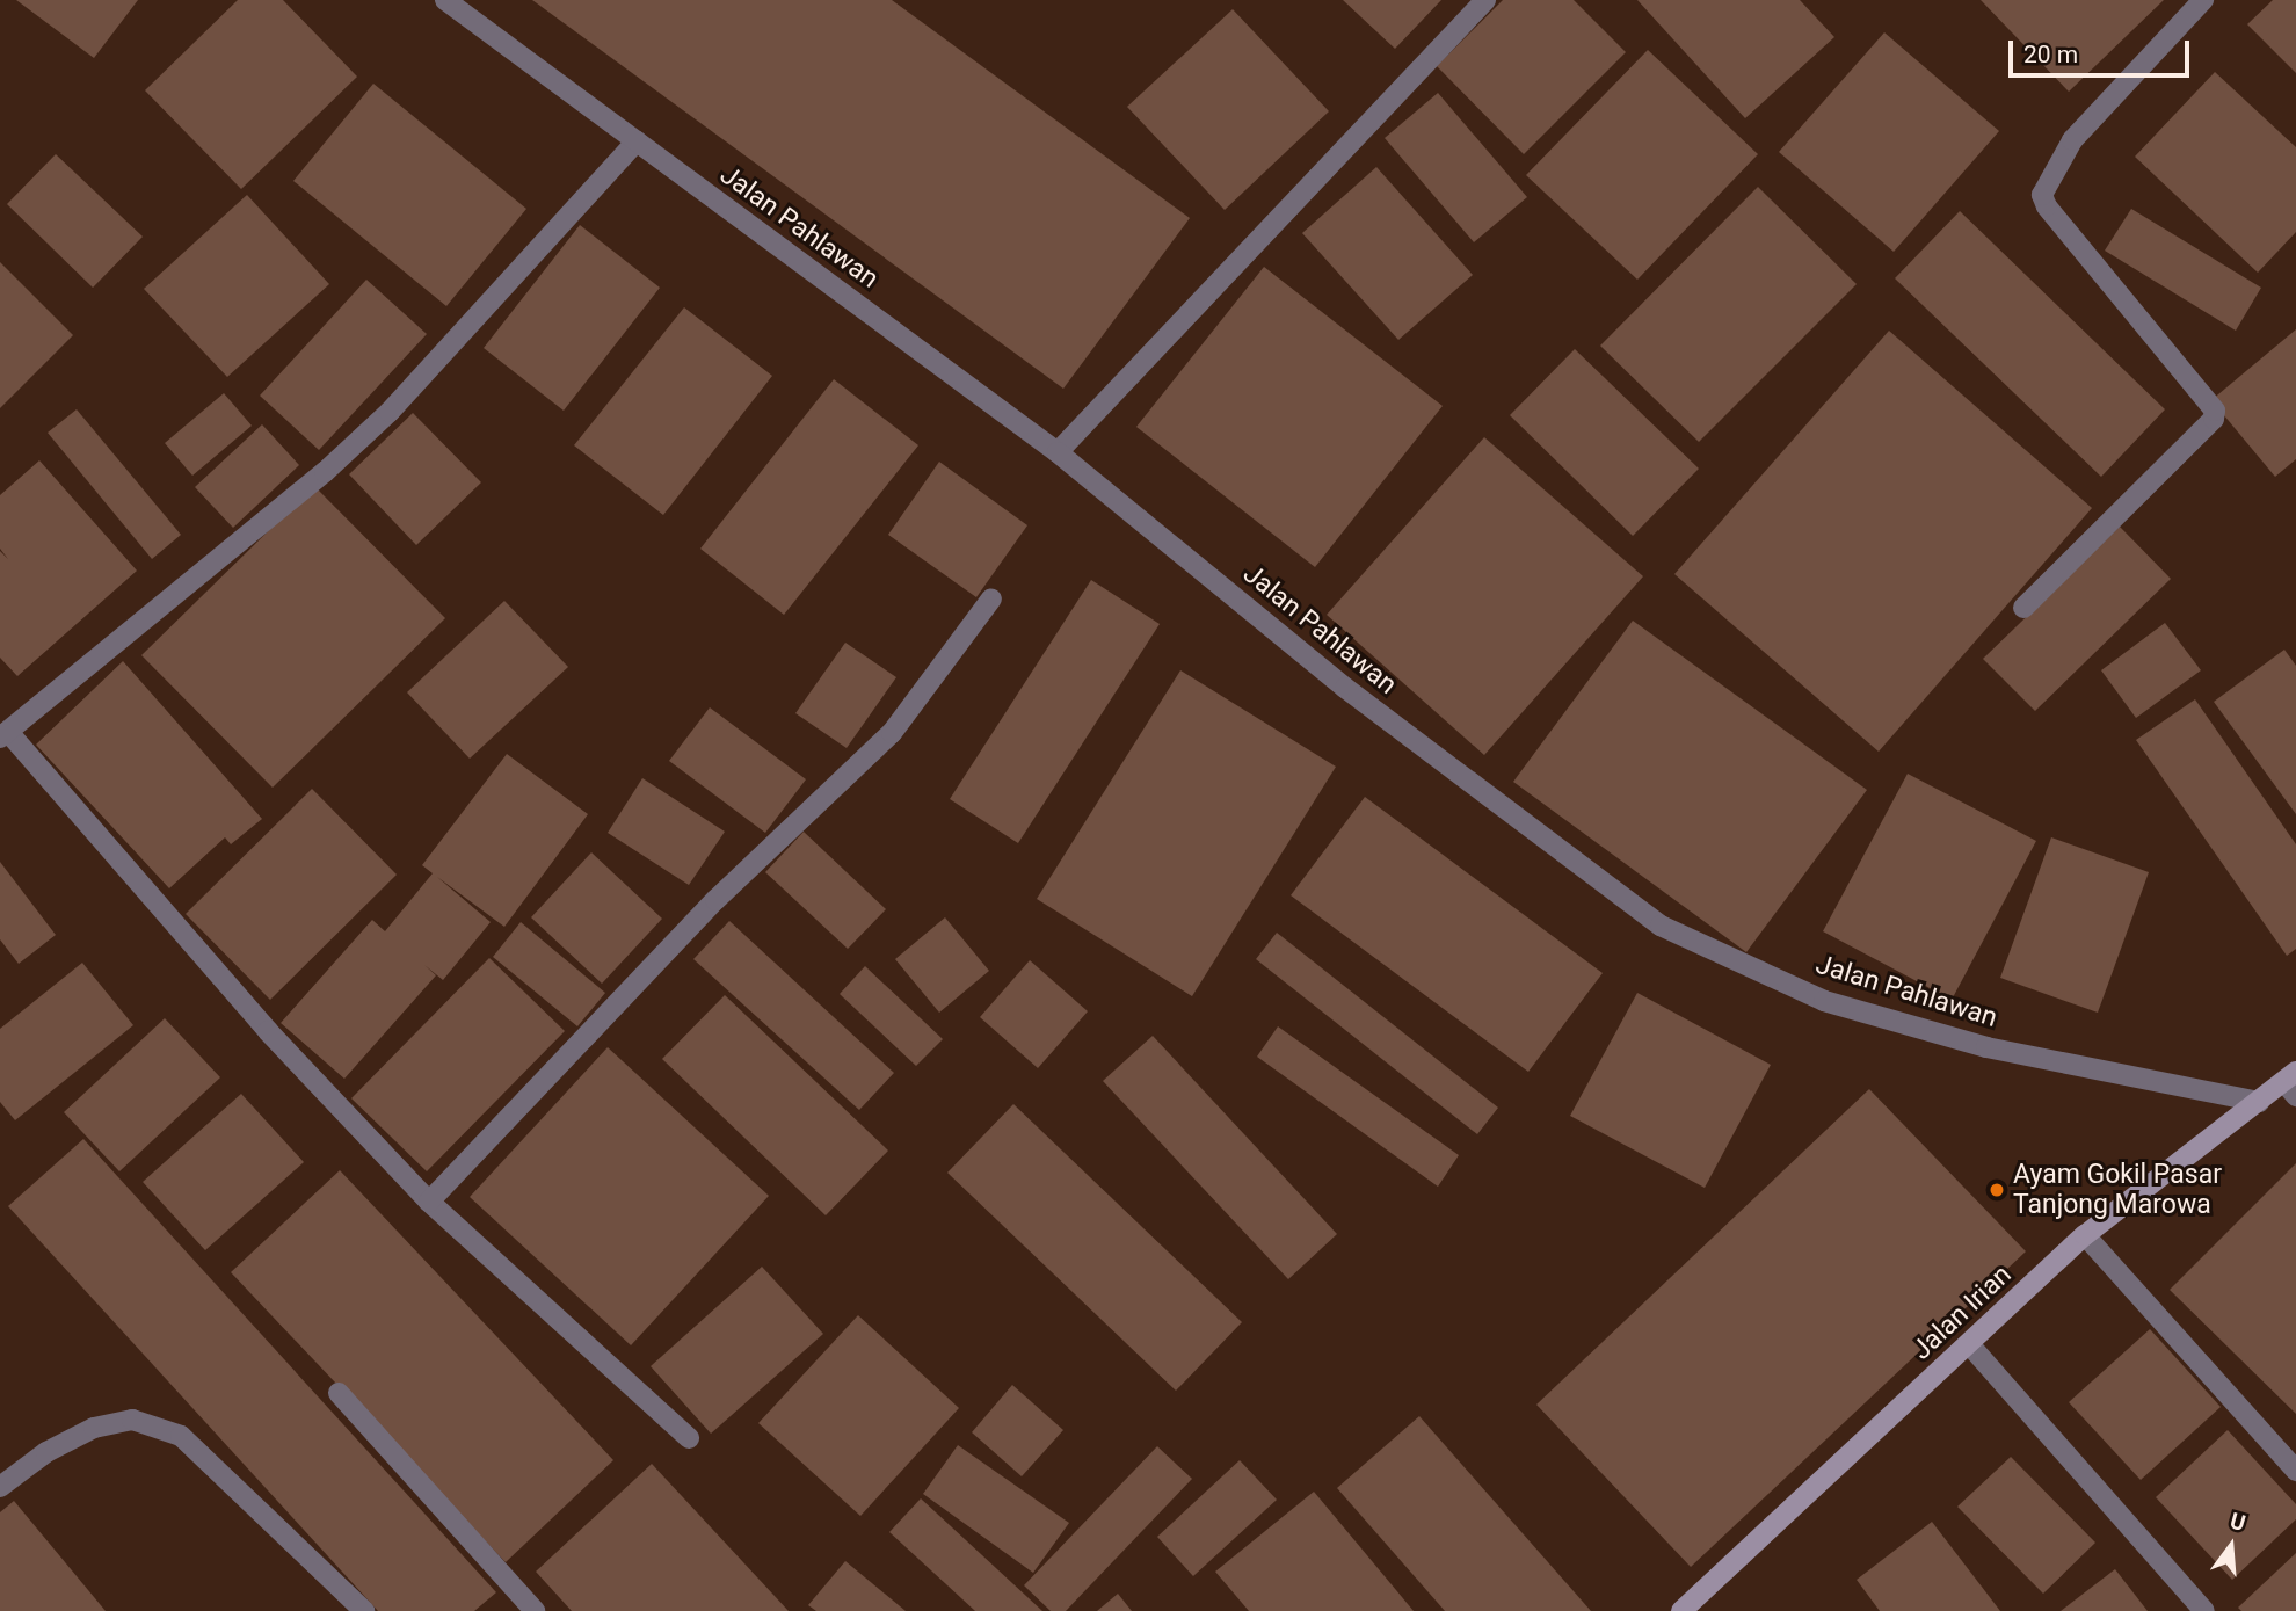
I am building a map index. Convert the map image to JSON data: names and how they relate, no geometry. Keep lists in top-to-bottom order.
{
  "streets": {
    "main road": ["Jalan Irian"],
    "street": ["Jalan Pahlawan"]
  },
  "crossings": [
    ["Jalan Pahlawan", "Jalan Irian"]
  ],
  "places": ["Ayam Gokil Pasar Tanjong Marowa"],
  "scale_bar": "20 m",
  "north": "top"
}
